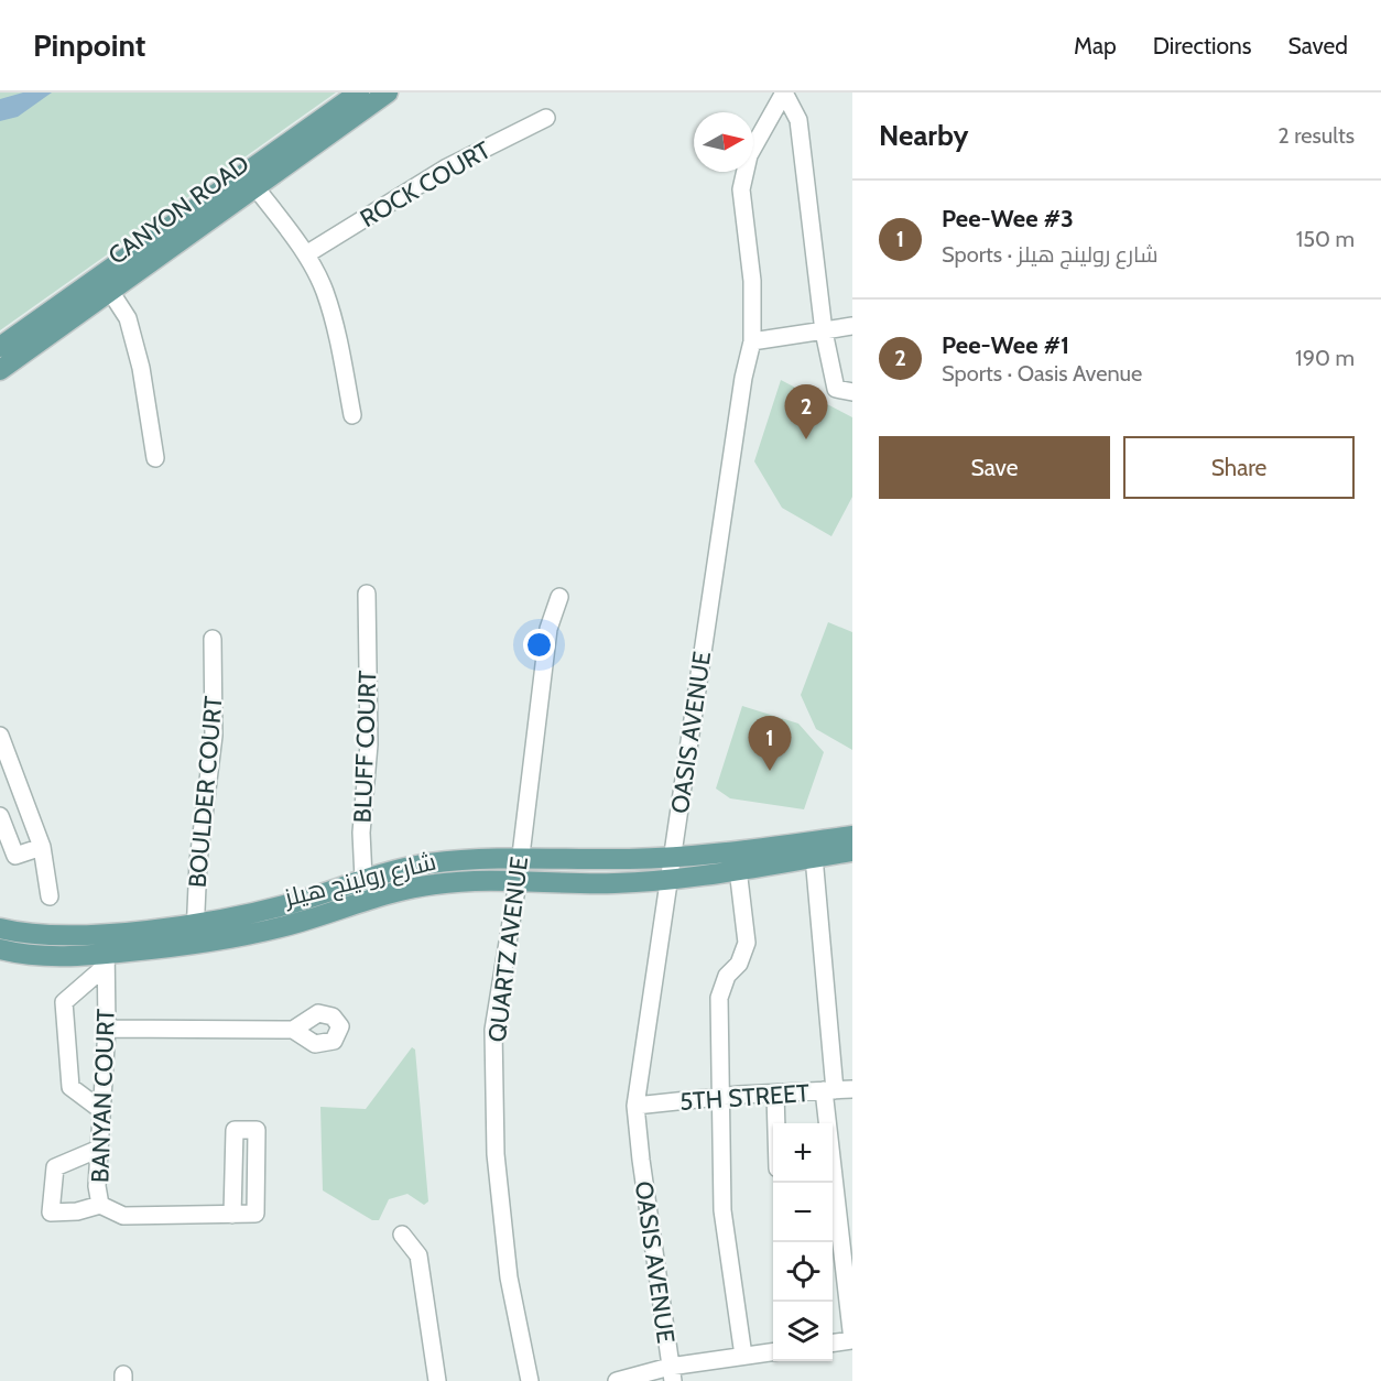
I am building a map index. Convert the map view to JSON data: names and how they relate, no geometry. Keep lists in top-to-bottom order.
{
  "streets": {
    "main road": ["CANYON ROAD", "شارع رولينج هيلز"],
    "street": [
      "ROCK COURT",
      "OASIS AVENUE",
      "BLUFF COURT",
      "BOULDER COURT",
      "QUARTZ AVENUE",
      "BANYAN COURT",
      "5TH STREET"
    ]
  },
  "crossings": [
    ["OASIS AVENUE", "شارع رولينج هيلز"],
    ["OASIS AVENUE", "5TH STREET"],
    ["BLUFF COURT", "شارع رولينج هيلز"],
    ["BOULDER COURT", "شارع رولينج هيلز"],
    ["شارع رولينج هيلز", "QUARTZ AVENUE"],
    ["شارع رولينج هيلز", "BANYAN COURT"]
  ],
  "north": "right",
  "page": {
    "header": "Pinpoint",
    "nav": ["Map", "Directions", "Saved"],
    "heading": ["Nearby", "2 results"],
    "list": [
      {
        "mark": "1",
        "name": "Pee-Wee #3",
        "note": "Sports · شارع رولينج هيلز",
        "value": "150 m"
      },
      {
        "mark": "2",
        "name": "Pee-Wee #1",
        "note": "Sports · Oasis Avenue",
        "value": "190 m"
      }
    ],
    "pins": ["2", "1"],
    "buttons": ["Save", "Share"],
    "map_buttons": ["+", "−"]
  }
}
